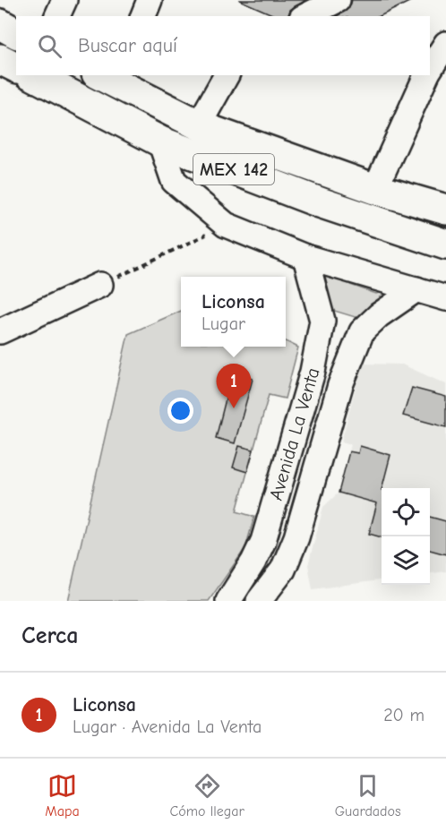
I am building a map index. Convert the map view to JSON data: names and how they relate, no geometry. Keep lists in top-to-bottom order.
{
  "streets": {
    "highway": ["MEX 142"],
    "street": ["Avenida La Venta"]
  },
  "page": {
    "search": "Buscar aquí",
    "popup": ["Liconsa", "Lugar"],
    "pins": "1",
    "heading": "Cerca",
    "list": [
      {
        "mark": "1",
        "name": "Liconsa",
        "note": "Lugar · Avenida La Venta",
        "value": "20 m"
      }
    ],
    "nav": ["Mapa", "Cómo llegar", "Guardados"]
  }
}
